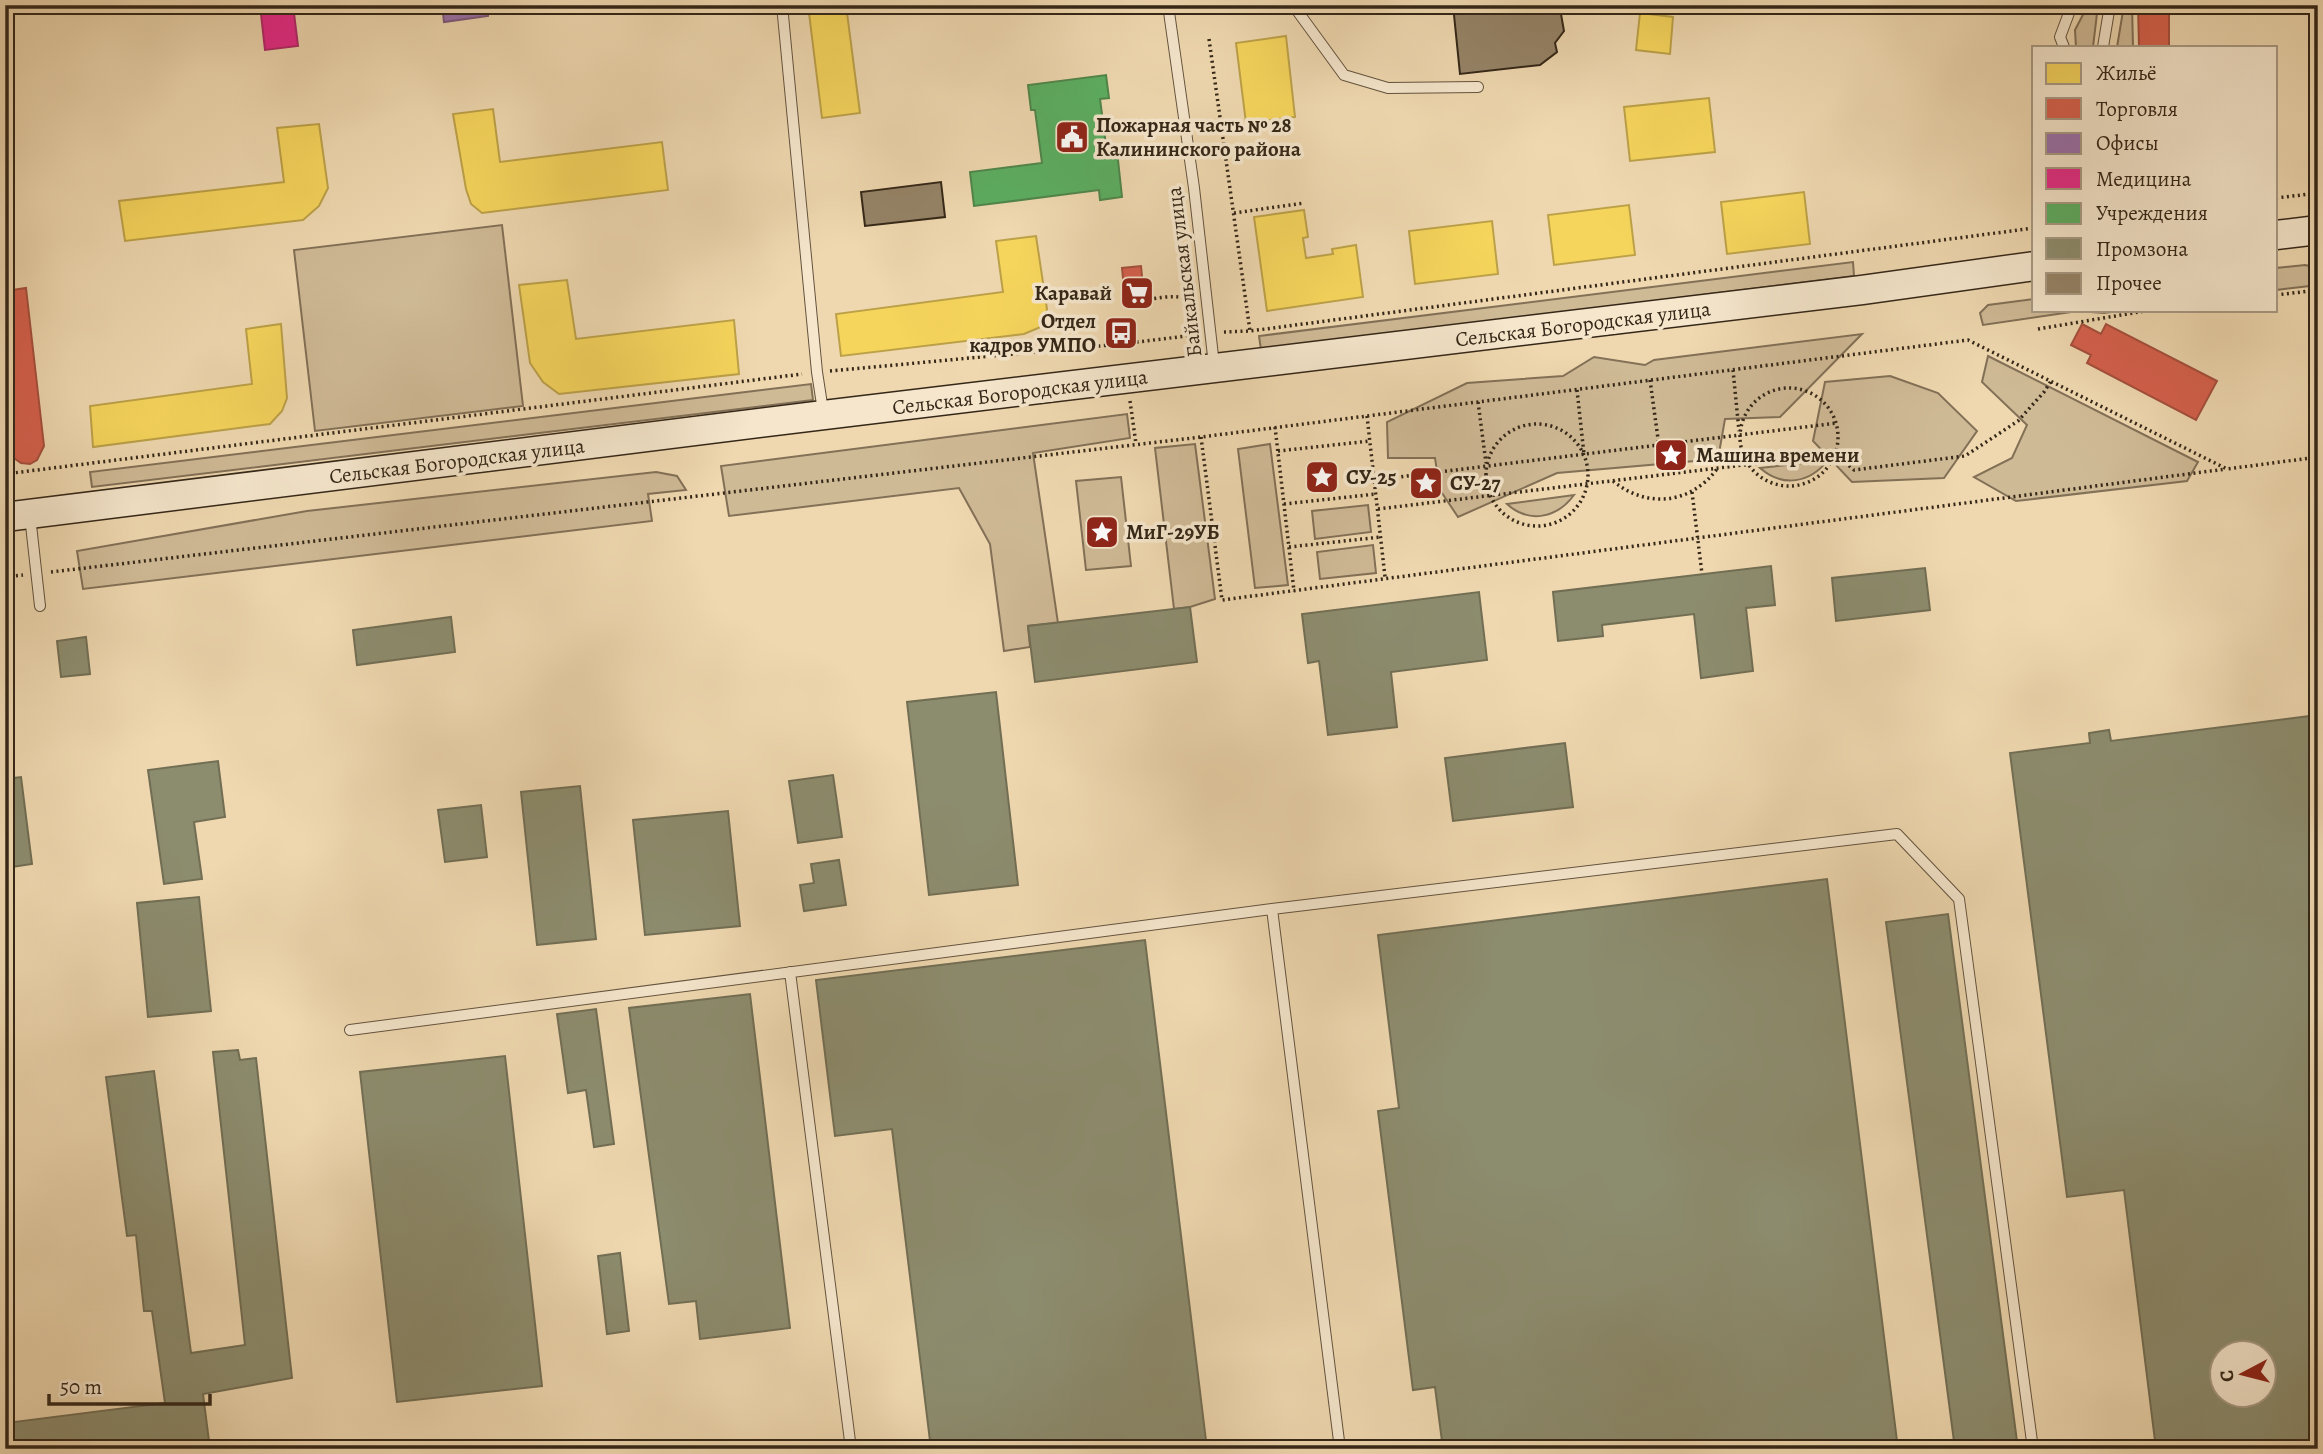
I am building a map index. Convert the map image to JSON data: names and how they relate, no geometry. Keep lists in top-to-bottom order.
{
  "streets": {
    "main road": ["Сельская Богородская улица"],
    "lane": ["Байкальская улица"]
  },
  "crossings": [
    ["Байкальская улица", "Сельская Богородская улица"]
  ],
  "places": {
    "public building": ["Пожарная часть № 28 Калининского района"],
    "supermarket": ["Каравай"],
    "bus stop": ["Отдел кадров УМПО"],
    "place": [
      "Машина времени",
      "СУ-25",
      "СУ-27",
      "МиГ-29УБ"
    ]
  },
  "legend": [
    "Жильё",
    "Торговля",
    "Офисы",
    "Медицина",
    "Учреждения",
    "Промзона",
    "Прочее"
  ],
  "scale_bar": "50 m",
  "north": "left"
}
